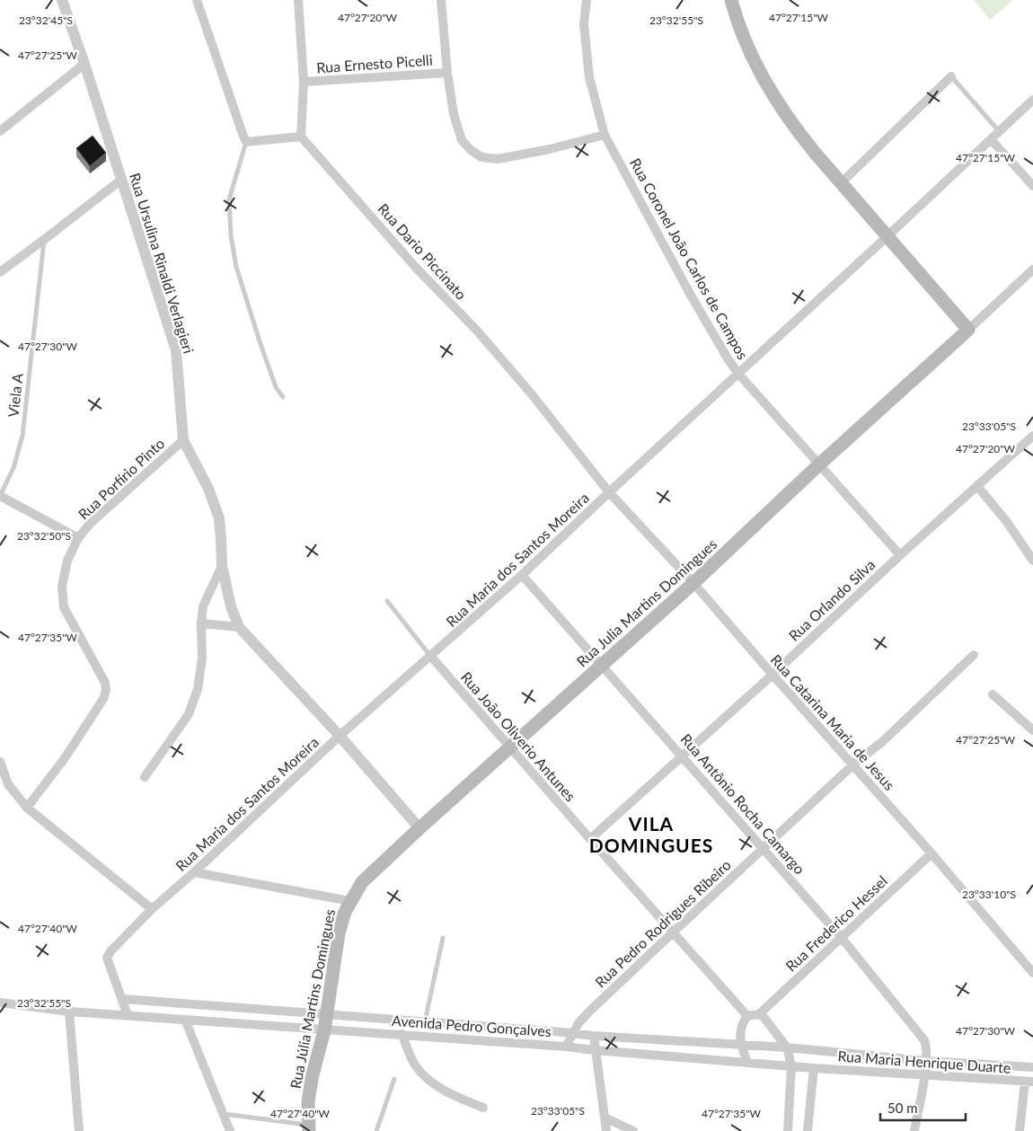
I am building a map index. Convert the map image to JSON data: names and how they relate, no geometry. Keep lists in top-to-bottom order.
{
  "streets": {
    "main road": ["Rua Julia Martins Domingues", "Rua Júlia Martins Domingues"],
    "street": [
      "Rua Ernesto Picelli",
      "Rua Dario Piccinato",
      "Rua Coronel João Carlos de Campos",
      "Rua Ursulina Rinaldi Verlagieri",
      "Rua Porfírio Pinto",
      "Rua Maria dos Santos Moreira",
      "Rua Orlando Silva",
      "Rua Catarina Maria de Jesus",
      "Rua João Oliverio Antunes",
      "Rua Antônio Rocha Camargo",
      "Rua Pedro Rodrigues Ribeiro",
      "Rua Frederico Hessel",
      "Avenida Pedro Gonçalves",
      "Rua Maria Henrique Duarte"
    ],
    "lane": ["Viela A"]
  },
  "crossings": [
    ["Rua Dario Piccinato", "Rua Maria dos Santos Moreira"],
    ["Rua Dario Piccinato", "Rua Catarina Maria de Jesus"],
    ["Rua Coronel João Carlos de Campos", "Rua Maria dos Santos Moreira"],
    ["Rua Coronel João Carlos de Campos", "Rua Orlando Silva"],
    ["Rua Coronel João Carlos de Campos", "Rua Julia Martins Domingues"],
    ["Rua Ursulina Rinaldi Verlagieri", "Rua Porfírio Pinto"],
    ["Rua Ursulina Rinaldi Verlagieri", "Rua Maria dos Santos Moreira"],
    ["Rua Ursulina Rinaldi Verlagieri", "Rua Julia Martins Domingues"],
    ["Rua Maria dos Santos Moreira", "Rua Catarina Maria de Jesus"],
    ["Rua Maria dos Santos Moreira", "Rua João Oliverio Antunes"],
    ["Rua Maria dos Santos Moreira", "Rua Antônio Rocha Camargo"],
    ["Rua Maria dos Santos Moreira", "Avenida Pedro Gonçalves"],
    ["Rua Orlando Silva", "Rua Catarina Maria de Jesus"],
    ["Rua Orlando Silva", "Rua João Oliverio Antunes"],
    ["Rua Orlando Silva", "Rua Antônio Rocha Camargo"],
    ["Rua Julia Martins Domingues", "Rua Catarina Maria de Jesus"],
    ["Rua Julia Martins Domingues", "Rua João Oliverio Antunes"],
    ["Rua Julia Martins Domingues", "Rua Antônio Rocha Camargo"],
    ["Rua Julia Martins Domingues", "Rua Júlia Martins Domingues"],
    ["Rua Catarina Maria de Jesus", "Rua Pedro Rodrigues Ribeiro"],
    ["Rua Catarina Maria de Jesus", "Rua Frederico Hessel"],
    ["Rua João Oliverio Antunes", "Rua Pedro Rodrigues Ribeiro"],
    ["Rua Antônio Rocha Camargo", "Rua Pedro Rodrigues Ribeiro"],
    ["Rua Antônio Rocha Camargo", "Rua Frederico Hessel"],
    ["Rua Antônio Rocha Camargo", "Rua Maria Henrique Duarte"],
    ["Rua Pedro Rodrigues Ribeiro", "Avenida Pedro Gonçalves"],
    ["Rua Júlia Martins Domingues", "Avenida Pedro Gonçalves"],
    ["Avenida Pedro Gonçalves", "Rua Maria Henrique Duarte"]
  ],
  "districts": ["VILA DOMINGUES"],
  "scale_bar": "50 m",
  "coordinates": [
    "47°27'20\"W",
    "47°27'15\"W",
    "23°32'55\"S",
    "23°32'45\"S",
    "47°27'25\"W",
    "47°27'30\"W",
    "23°33'05\"S",
    "23°32'50\"S",
    "47°27'35\"W",
    "23°33'10\"S",
    "47°27'40\"W"
  ]
}
